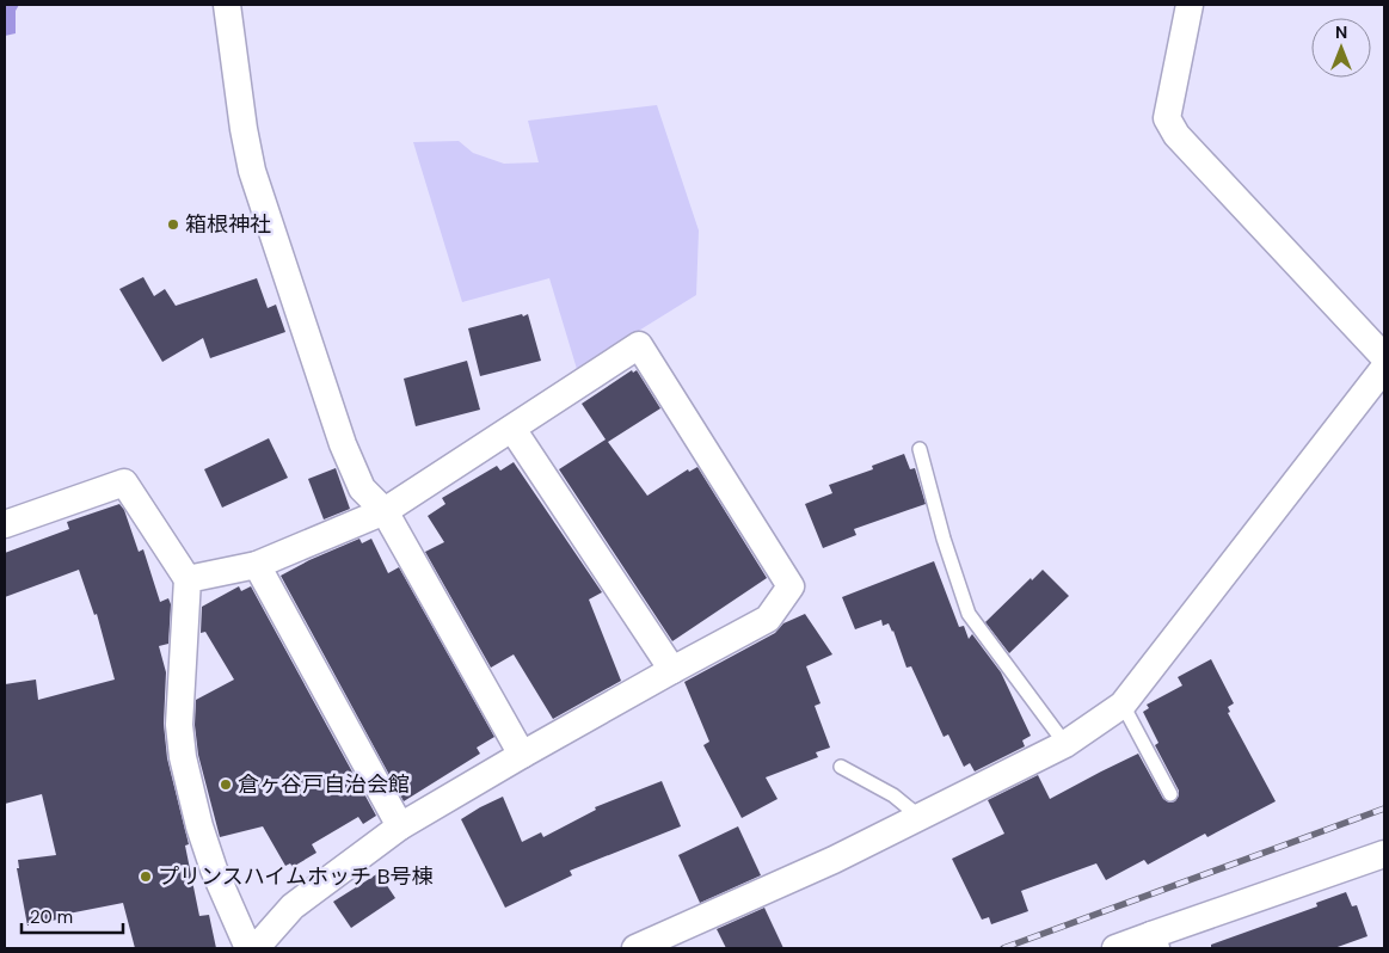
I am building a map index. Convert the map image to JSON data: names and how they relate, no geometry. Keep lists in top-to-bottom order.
{
  "places": ["箱根神社", "倉ヶ谷戸自治会館", "プリンスハイムホッチ B号棟"],
  "scale_bar": "20 m",
  "north": "top"
}
